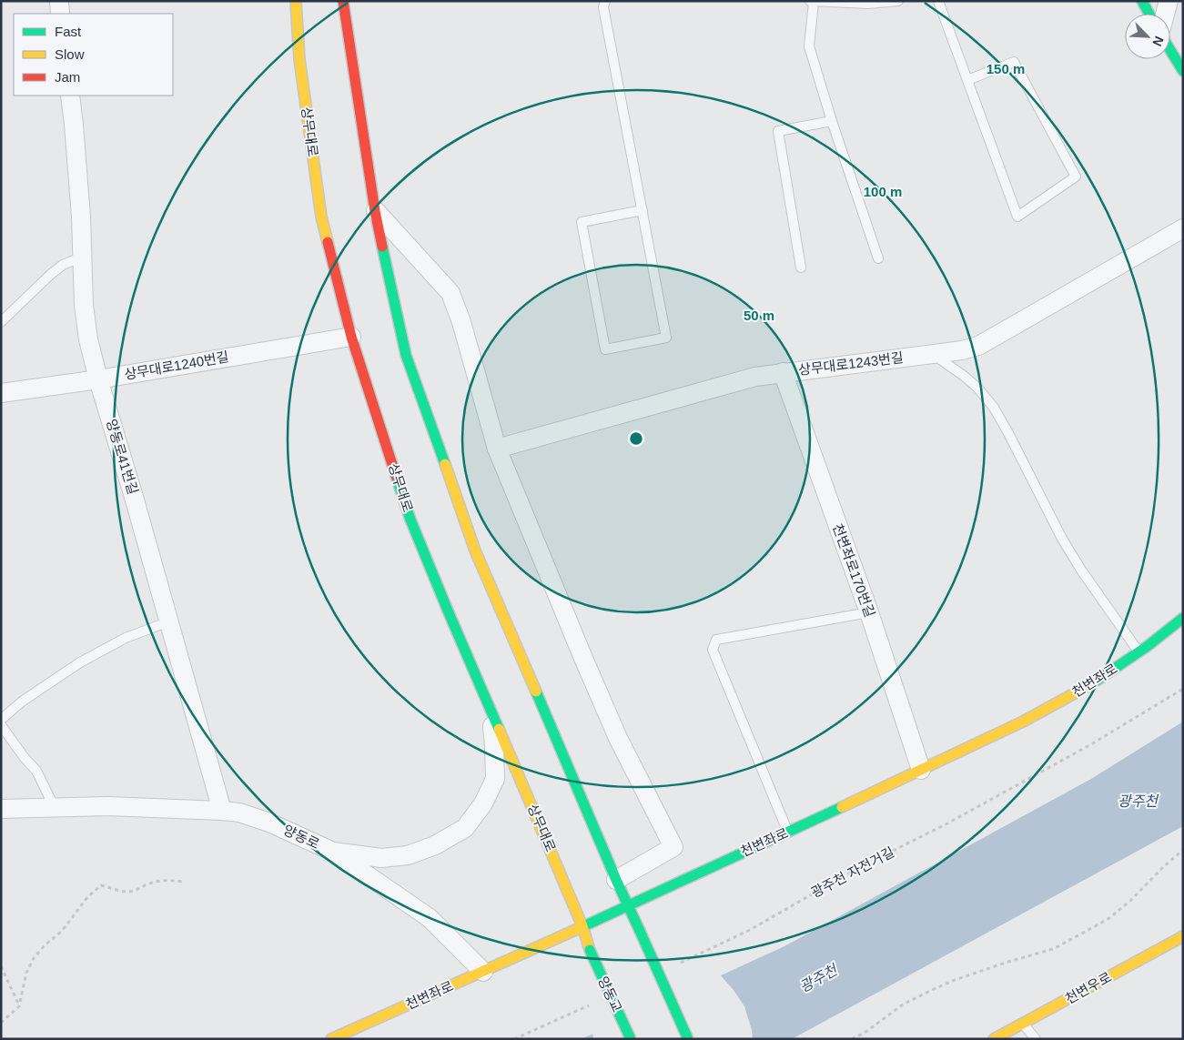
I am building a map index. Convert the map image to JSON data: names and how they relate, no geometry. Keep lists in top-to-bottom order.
{
  "streets": {
    "street": [
      "상무대로",
      "상무대로1243번길",
      "상무대로1240번길",
      "양동로41번길",
      "천변좌로170번길",
      "천변좌로",
      "양동로",
      "천변우로",
      "양동교"
    ],
    "path": ["광주천 자전거길"]
  },
  "crossings": [
    ["상무대로", "상무대로1240번길"],
    ["상무대로", "천변좌로"],
    ["상무대로", "양동로"],
    ["상무대로", "양동교"],
    ["상무대로1243번길", "천변좌로170번길"],
    ["상무대로1240번길", "양동로41번길"],
    ["양동로41번길", "양동로"],
    ["천변좌로170번길", "천변좌로"]
  ],
  "water": ["광주천"],
  "legend": ["Fast", "Slow", "Jam"],
  "north": "bottom right",
  "rings": ["150 m", "100 m", "50 m"]
}
